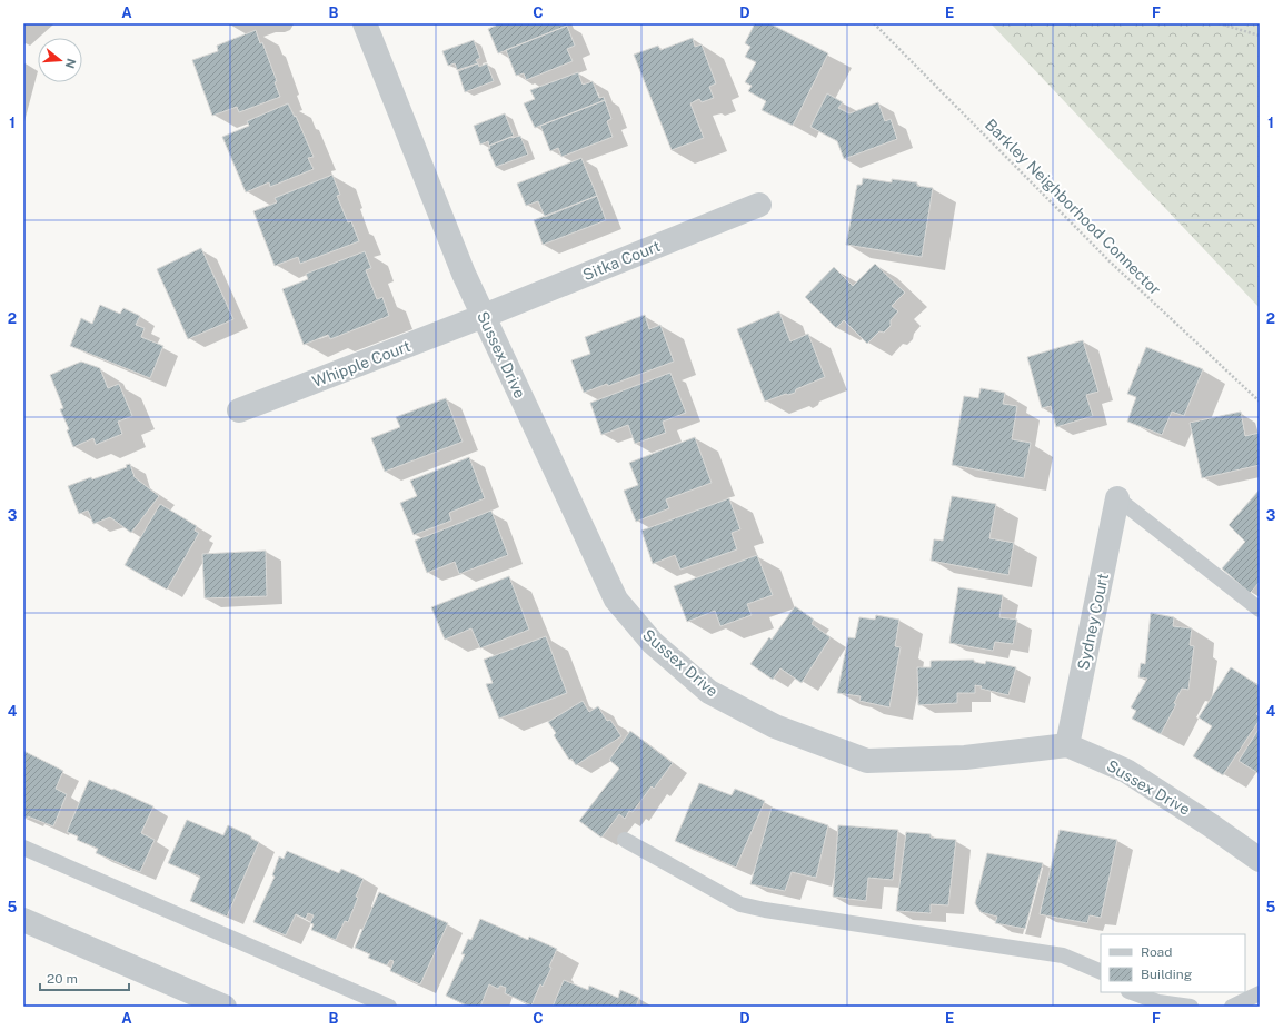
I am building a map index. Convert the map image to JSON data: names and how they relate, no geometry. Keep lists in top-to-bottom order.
{
  "streets": {
    "street": [
      "Sitka Court",
      "Sussex Drive",
      "Whipple Court",
      "Sydney Court"
    ],
    "path": ["Barkley Neighborhood Connector"]
  },
  "crossings": [
    ["Sitka Court", "Sussex Drive"],
    ["Sitka Court", "Whipple Court"],
    ["Sussex Drive", "Whipple Court"],
    ["Sussex Drive", "Sydney Court"]
  ],
  "legend": ["Road", "Building"],
  "scale_bar": "20 m",
  "north": "right",
  "grid": {
    "columns": [
      "A",
      "B",
      "C",
      "D",
      "E",
      "F"
    ],
    "rows": [
      "1",
      "2",
      "3",
      "4",
      "5"
    ]
  }
}
